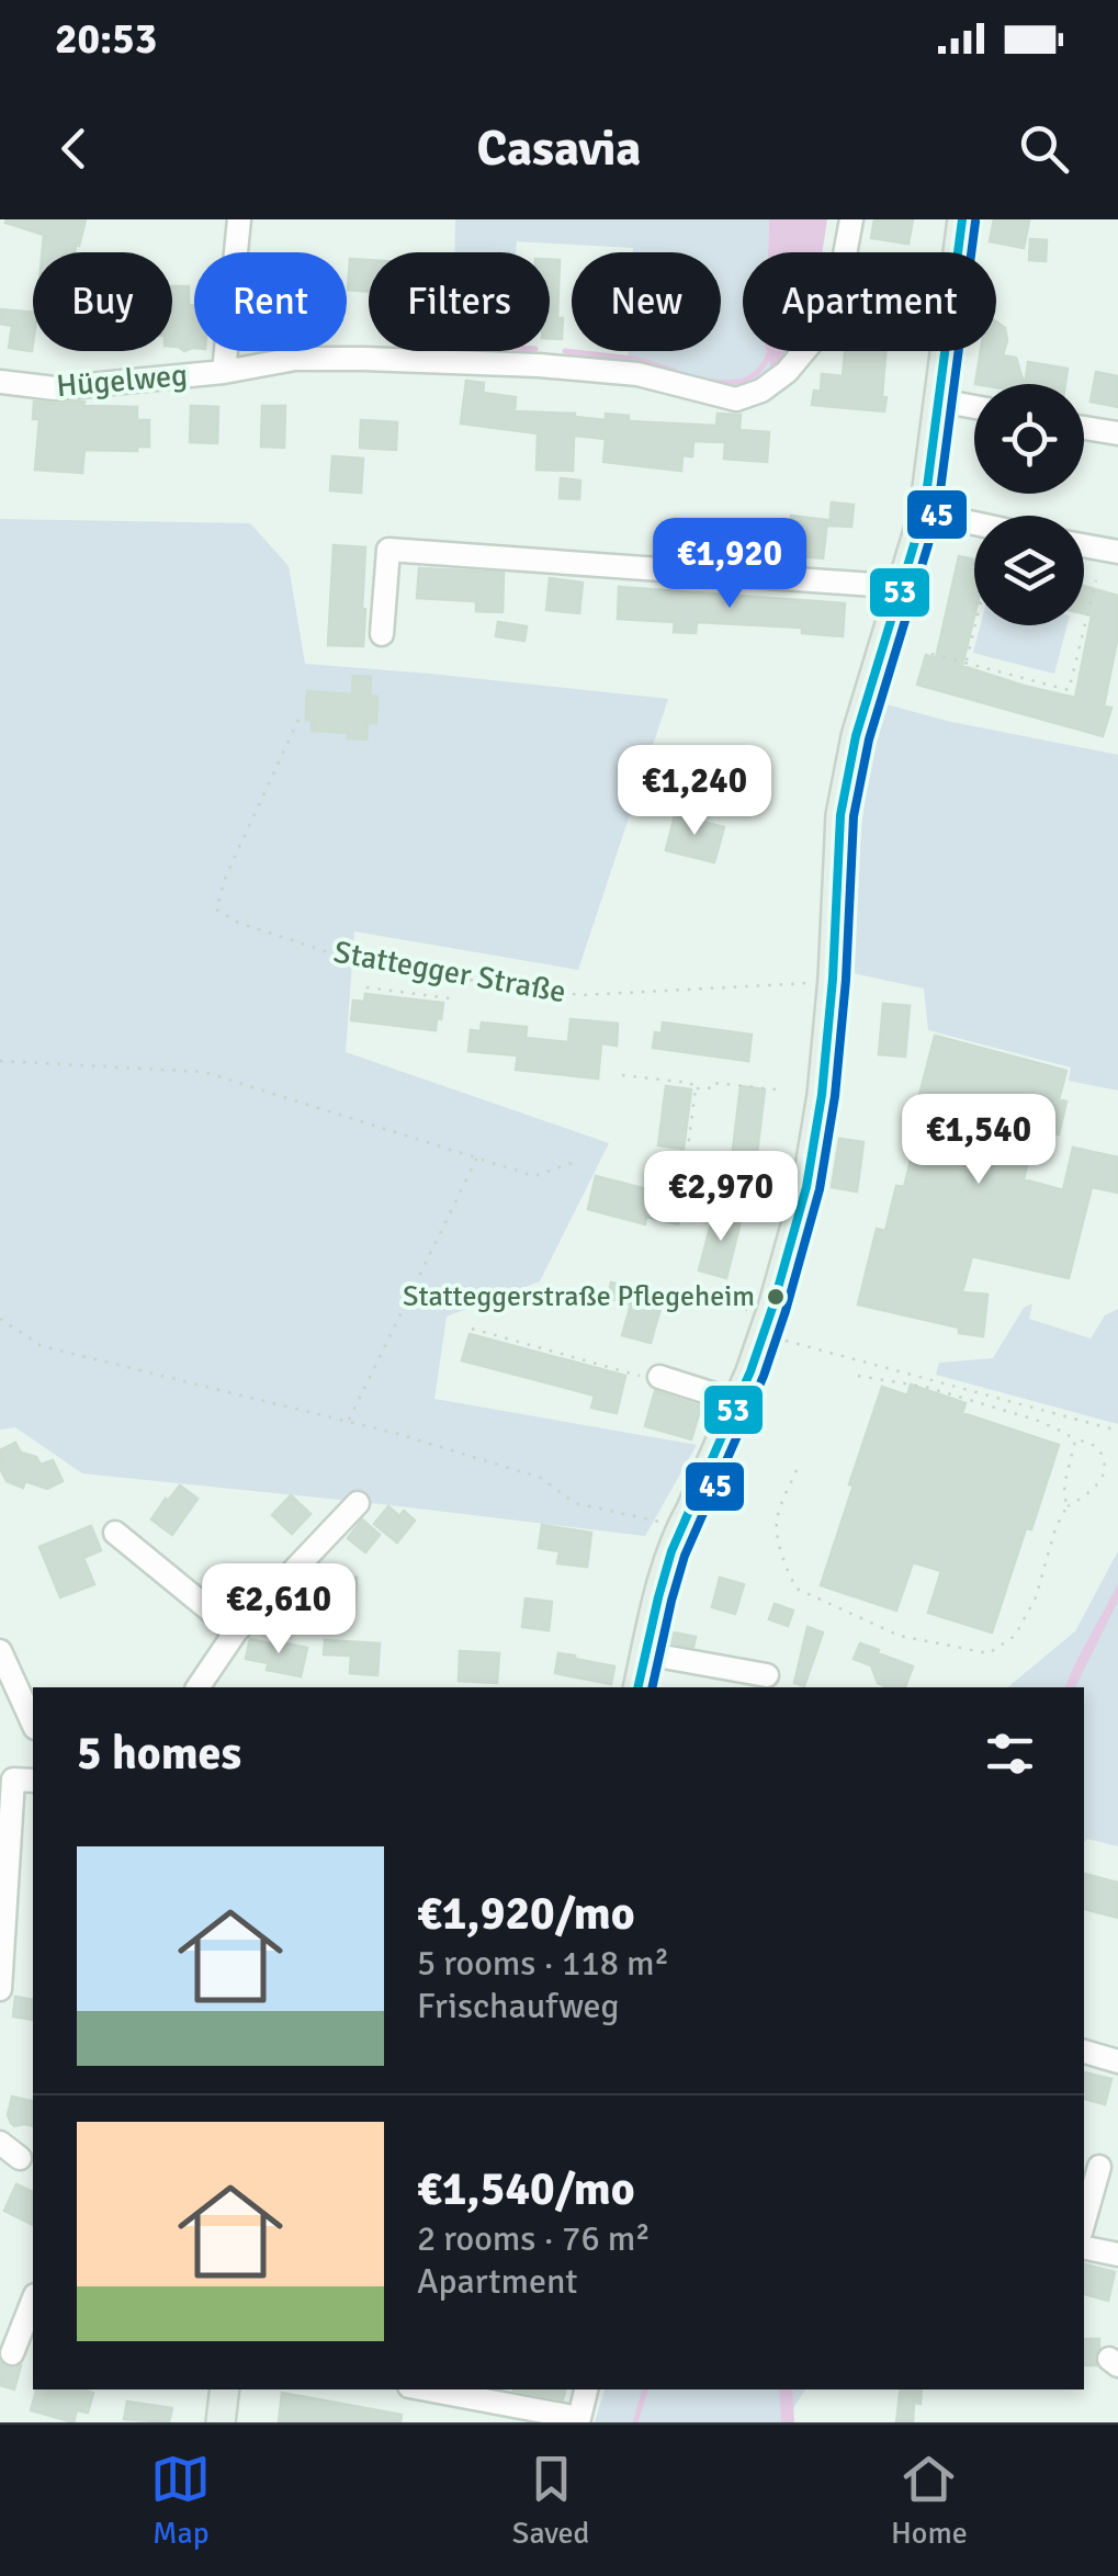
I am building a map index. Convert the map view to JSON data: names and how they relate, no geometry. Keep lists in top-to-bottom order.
{
  "streets": {
    "street": ["Hügelweg"],
    "path": ["Stattegger Straße"]
  },
  "places": ["Statteggerstraße Pflegeheim"],
  "lines": ["transit line 53", "transit line 45"],
  "page": {
    "status": "20:53",
    "header": "Casavia",
    "chip": [
      "Buy",
      "Rent",
      "Filters",
      "New",
      "Apartment"
    ],
    "price": [
      "€1,920",
      "€1,240",
      "€1,540",
      "€2,970",
      "€2,610"
    ],
    "heading": "5 homes",
    "list": [
      {
        "name": "€1,920/mo",
        "note": "5 rooms · 118 m² · Frischaufweg"
      },
      {
        "name": "€1,540/mo",
        "note": "2 rooms · 76 m² · Apartment"
      }
    ],
    "tabs": ["Map", "Saved", "Home"]
  }
}
